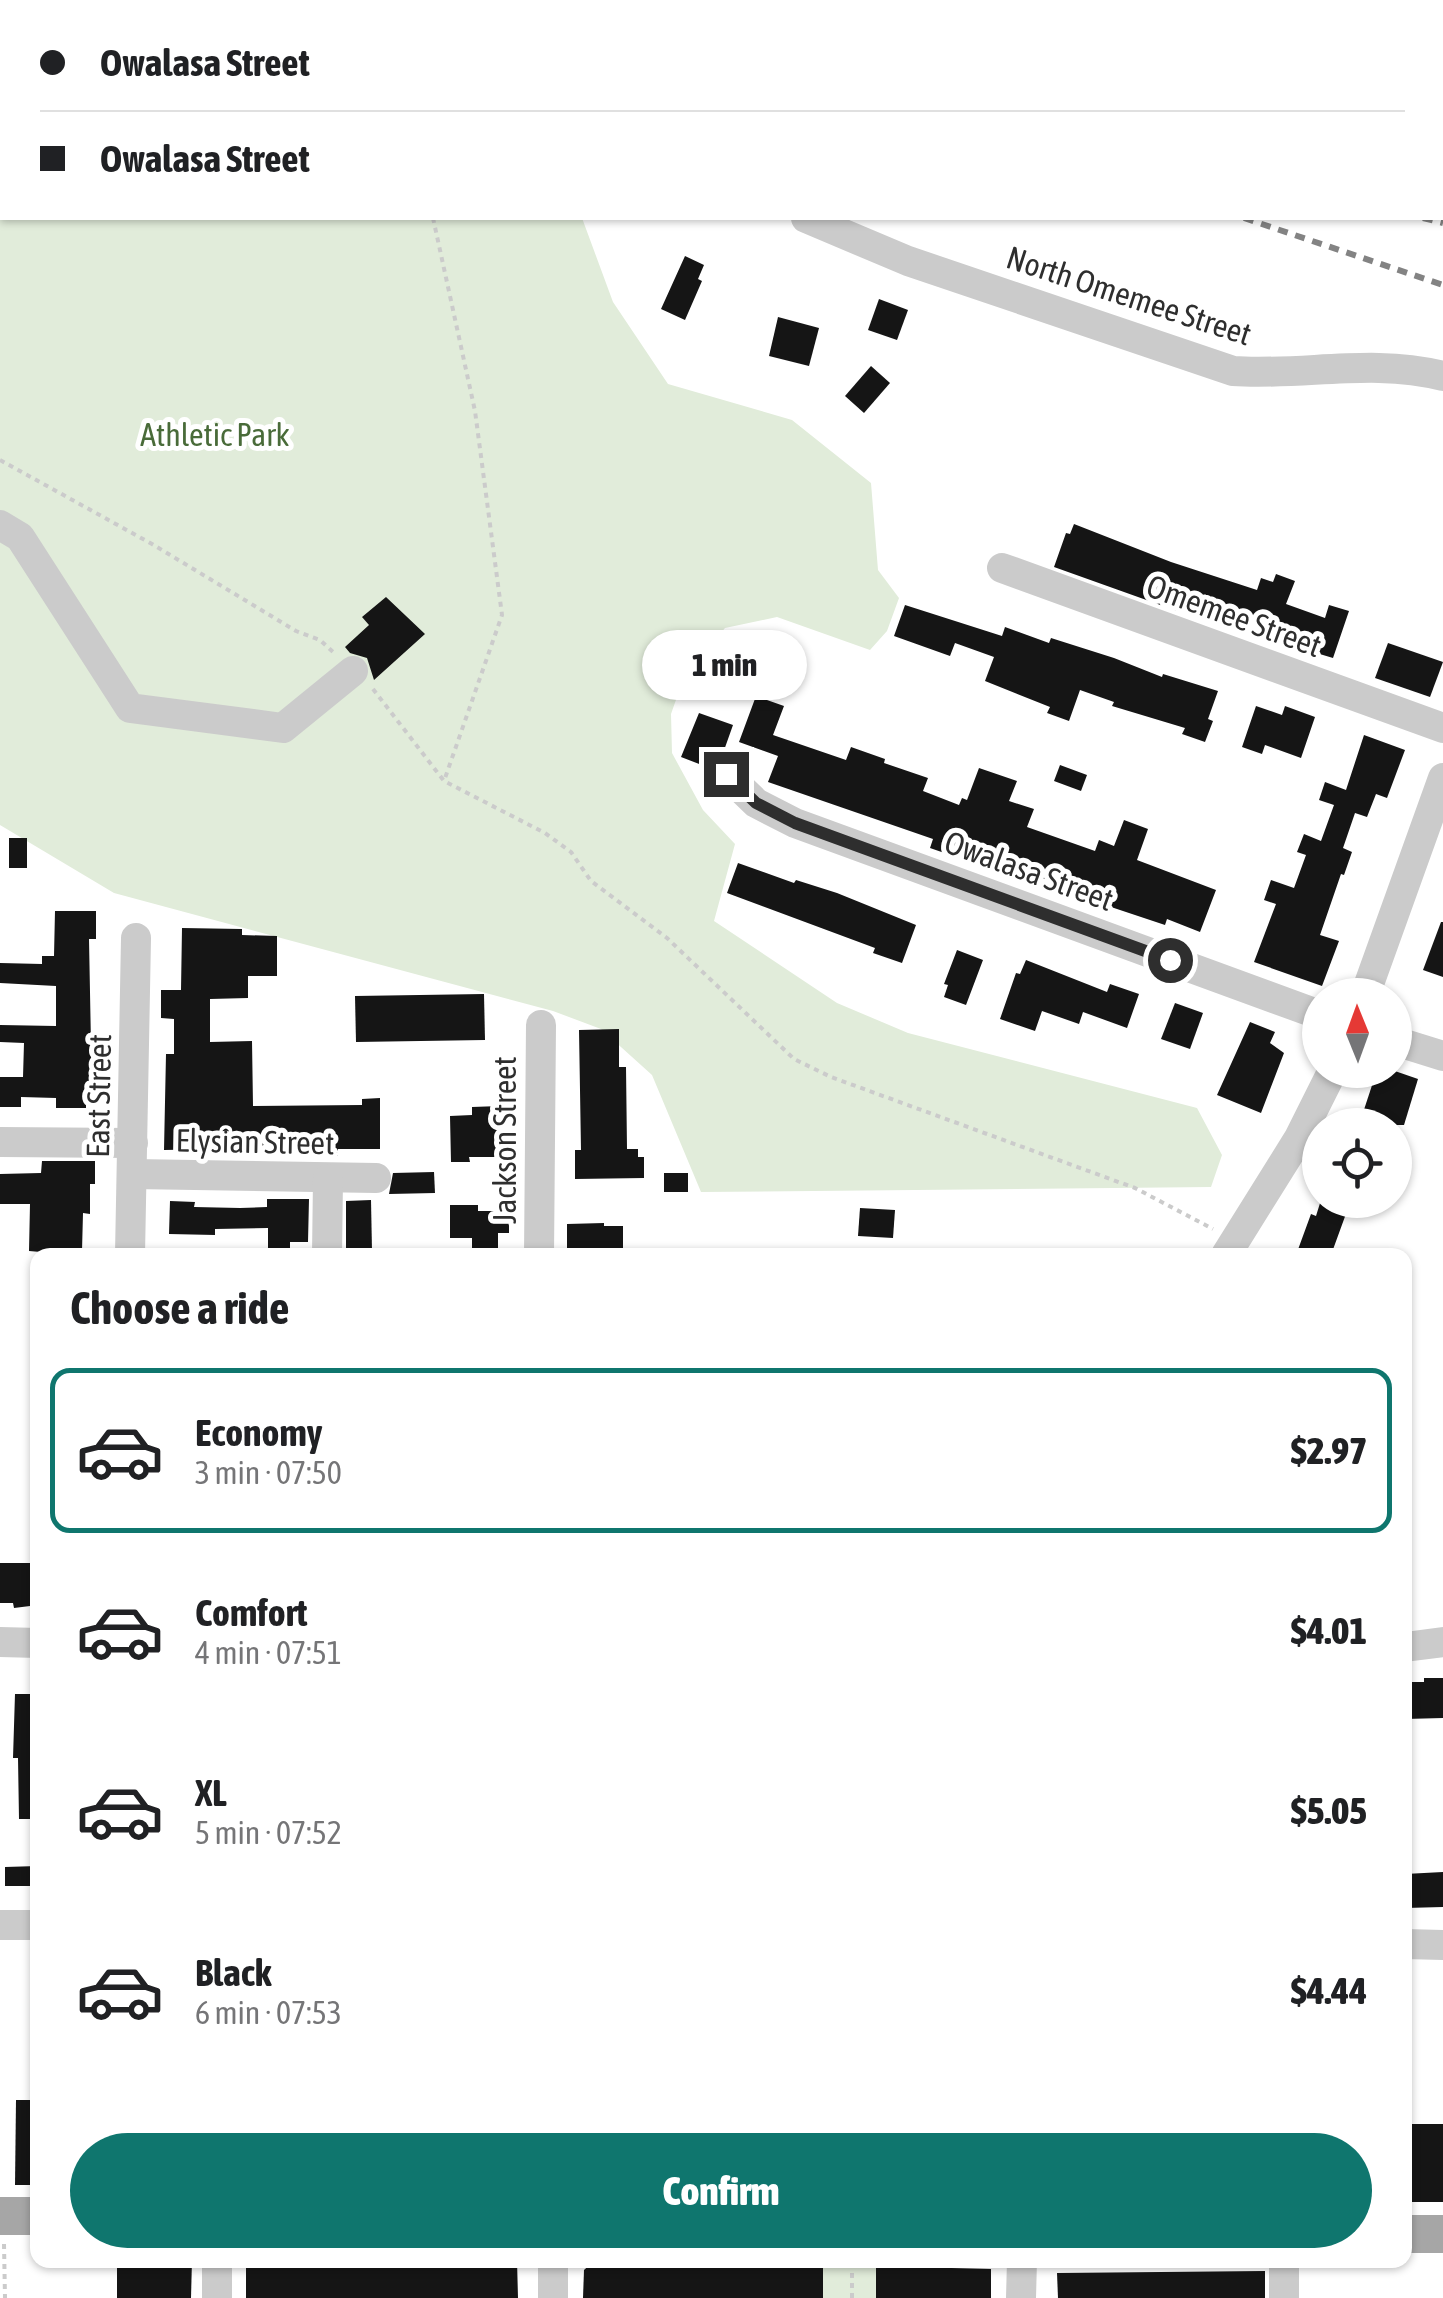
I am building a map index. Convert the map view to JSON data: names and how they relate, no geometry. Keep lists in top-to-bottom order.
{
  "streets": {
    "street": [
      "North Omemee Street",
      "Omemee Street",
      "Owalasa Street",
      "East Street",
      "Jackson Street",
      "Elysian Street"
    ]
  },
  "crossings": [
    ["East Street", "Elysian Street"]
  ],
  "parks": ["Athletic Park"],
  "north": "top",
  "page": {
    "banner": ["Owalasa Street", "Owalasa Street"],
    "bubble": "1 min",
    "heading": "Choose a ride",
    "list": [
      {
        "name": "Economy",
        "note": "3 min · 07:50",
        "value": "$2.97"
      },
      {
        "name": "Comfort",
        "note": "4 min · 07:51",
        "value": "$4.01"
      },
      {
        "name": "XL",
        "note": "5 min · 07:52",
        "value": "$5.05"
      },
      {
        "name": "Black",
        "note": "6 min · 07:53",
        "value": "$4.44"
      }
    ],
    "buttons": "Confirm"
  }
}
